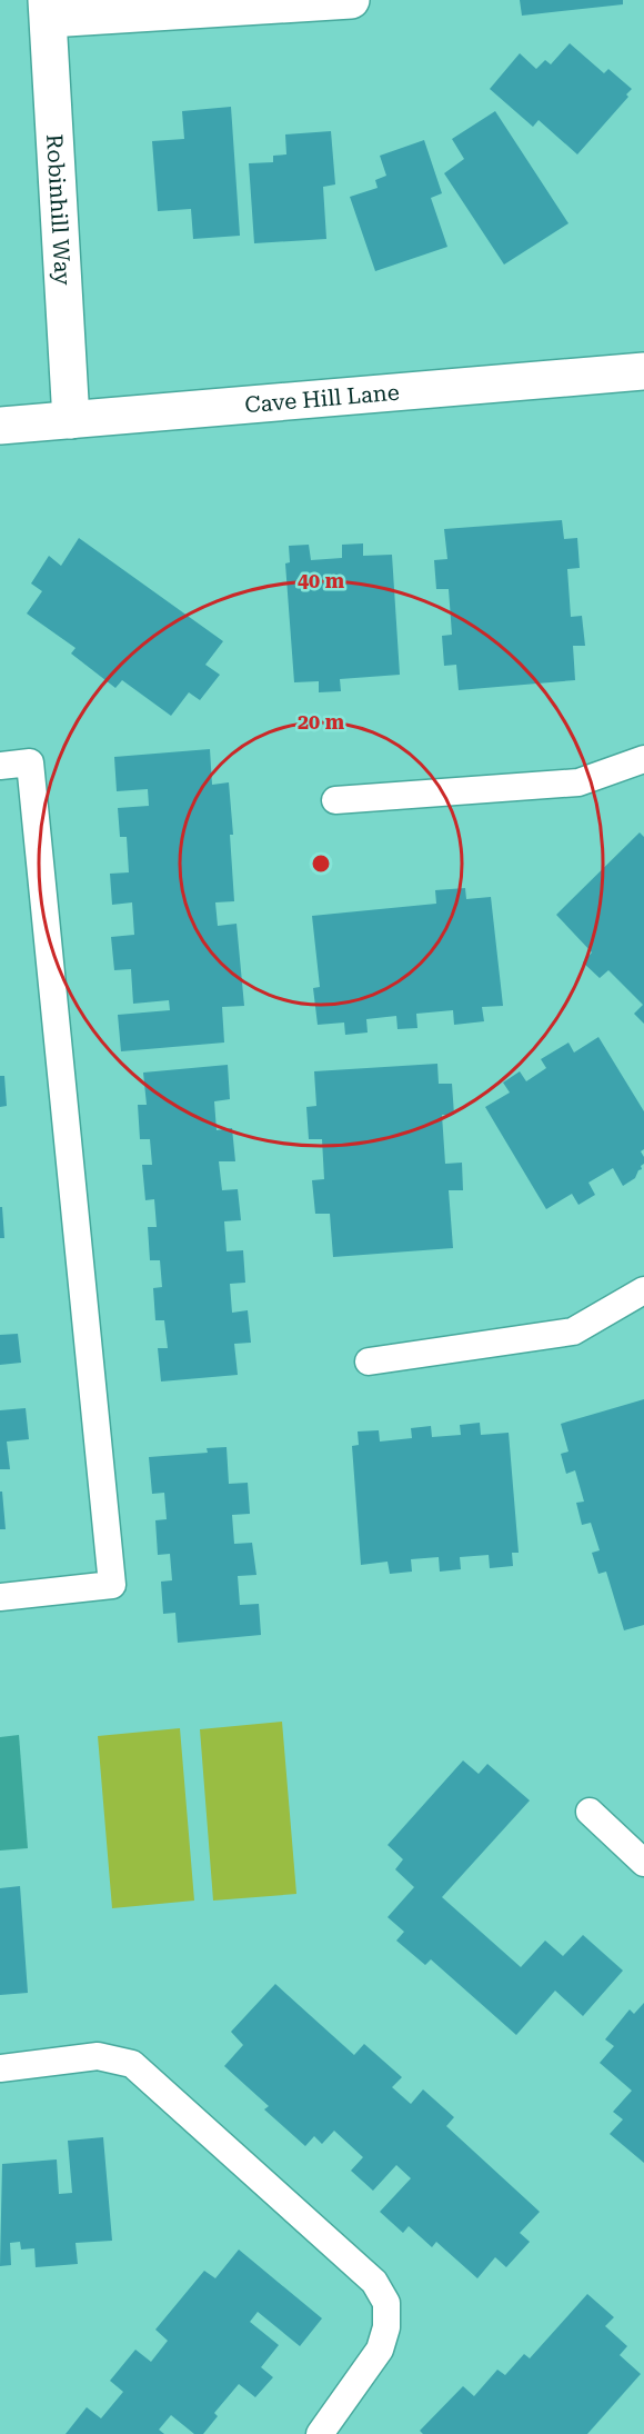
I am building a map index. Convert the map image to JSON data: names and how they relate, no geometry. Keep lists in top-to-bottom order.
{
  "streets": {
    "street": ["Robinhill Way", "Cave Hill Lane"]
  },
  "crossings": [
    ["Robinhill Way", "Cave Hill Lane"]
  ],
  "rings": ["40 m", "20 m"]
}
